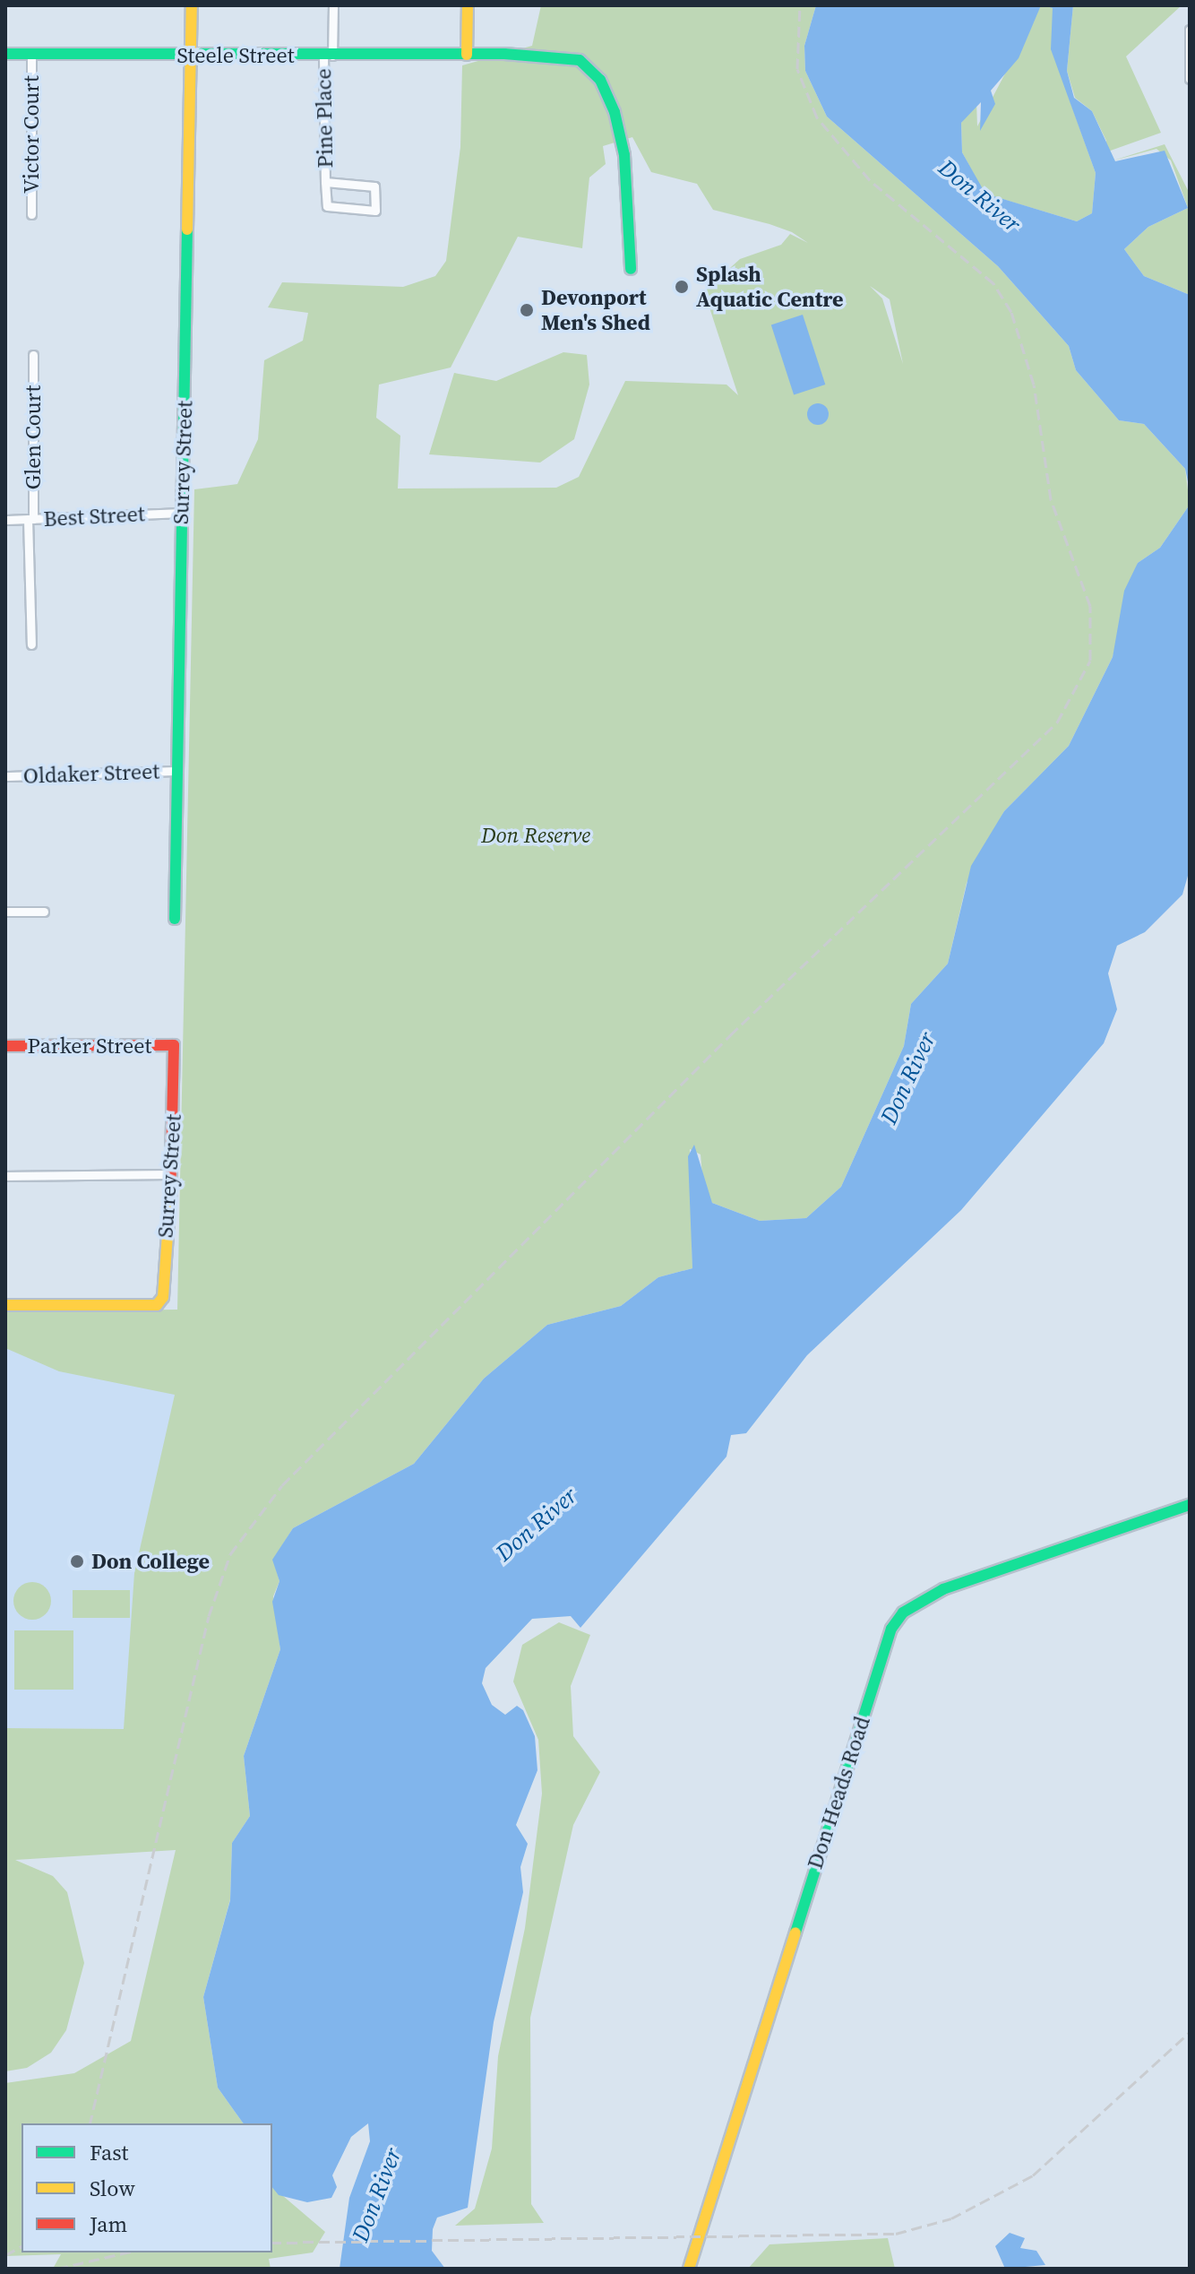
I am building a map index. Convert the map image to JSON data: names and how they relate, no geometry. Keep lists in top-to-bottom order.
{
  "streets": {
    "street": [
      "Steele Street",
      "Pine Place",
      "Victor Court",
      "Glen Court",
      "Surrey Street",
      "Best Street",
      "Oldaker Street",
      "Parker Street",
      "Don Heads Road"
    ]
  },
  "crossings": [
    ["Steele Street", "Pine Place"],
    ["Steele Street", "Victor Court"],
    ["Steele Street", "Surrey Street"],
    ["Glen Court", "Best Street"],
    ["Surrey Street", "Best Street"],
    ["Surrey Street", "Oldaker Street"],
    ["Surrey Street", "Parker Street"]
  ],
  "water": ["Don River"],
  "parks": ["Don Reserve"],
  "places": ["Splash Aquatic Centre", "Devonport Men's Shed", "Don College"],
  "legend": ["Fast", "Slow", "Jam"]
}
